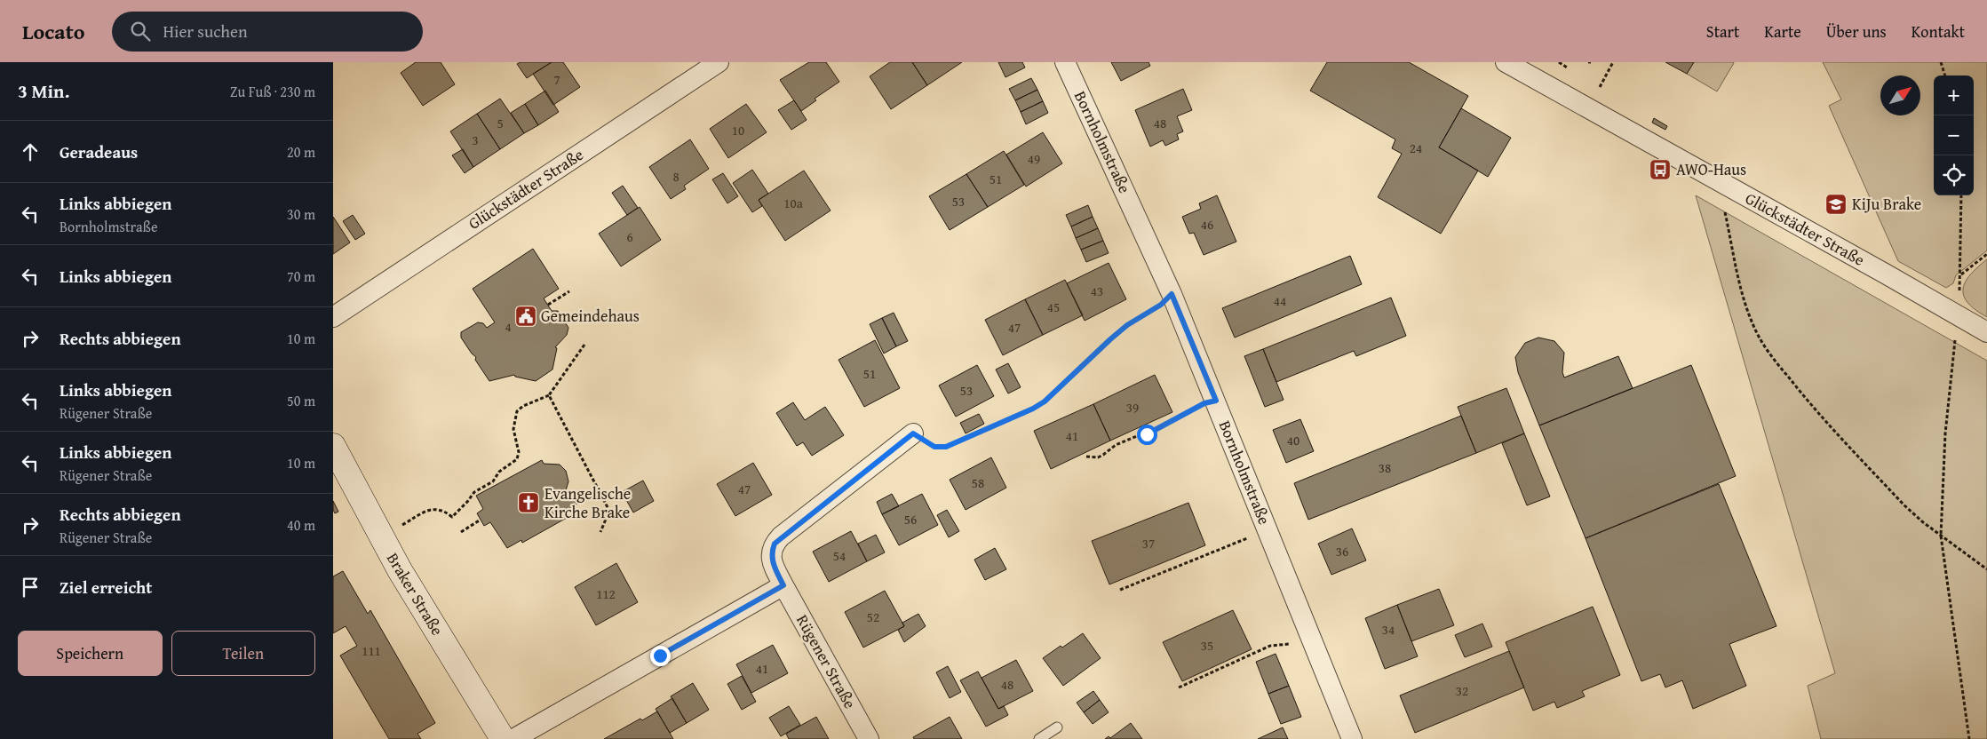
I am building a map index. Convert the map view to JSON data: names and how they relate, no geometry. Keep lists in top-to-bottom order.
{
  "streets": {
    "main road": ["Braker Straße"],
    "street": ["Bornholmstraße", "Glückstädter Straße", "Rügener Straße"]
  },
  "places": {
    "bus stop": ["AWO-Haus"],
    "school or university": ["KiJu Brake"],
    "public building": ["Gemeindehaus"],
    "church": ["Evangelische Kirche Brake"]
  },
  "house_numbers": [
    "7",
    "5",
    "48",
    "10",
    "3",
    "24",
    "49",
    "8",
    "51",
    "53",
    "10a",
    "46",
    "6",
    "43",
    "44",
    "45",
    "4",
    "47",
    "51",
    "53",
    "39",
    "41",
    "40",
    "38",
    "58",
    "47",
    "56",
    "37",
    "36",
    "54",
    "112",
    "52",
    "34",
    "35",
    "111",
    "41",
    "48",
    "32"
  ],
  "north": "top right",
  "page": {
    "header": "Locato",
    "search": "Hier suchen",
    "nav": [
      "Start",
      "Karte",
      "Über uns",
      "Kontakt"
    ],
    "heading": ["3 Min.", "Zu Fuß · 230 m"],
    "map_buttons": ["+", "−"],
    "list": [
      ["Geradeaus", "20 m"],
      ["Links abbiegen", "Bornholmstraße", "30 m"],
      ["Links abbiegen", "70 m"],
      ["Rechts abbiegen", "10 m"],
      ["Links abbiegen", "Rügener Straße", "50 m"],
      ["Links abbiegen", "Rügener Straße", "10 m"],
      ["Rechts abbiegen", "Rügener Straße", "40 m"],
      "Ziel erreicht"
    ],
    "buttons": ["Speichern", "Teilen"]
  }
}
